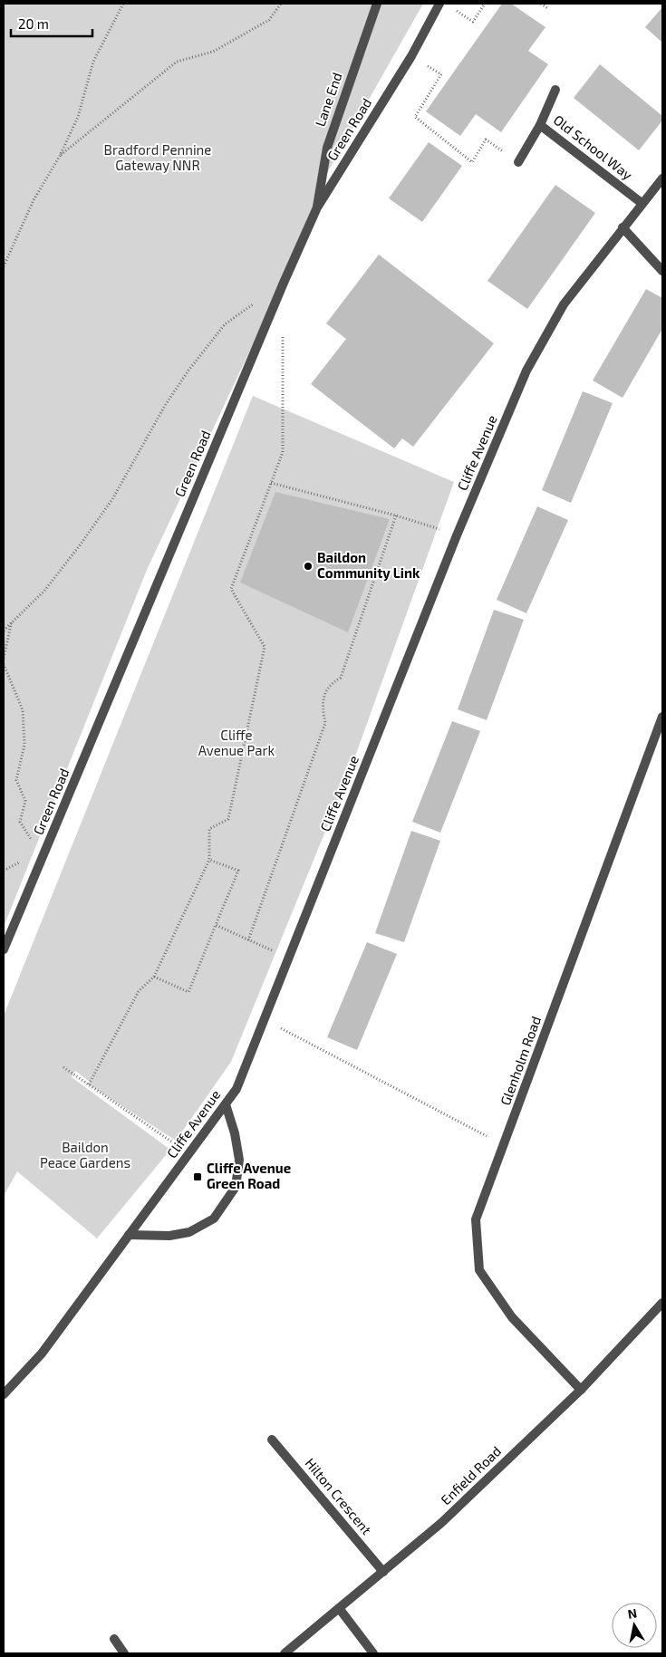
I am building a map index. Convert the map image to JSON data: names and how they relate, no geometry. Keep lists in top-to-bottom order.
{
  "streets": {
    "street": [
      "Lane End",
      "Green Road",
      "Old School Way",
      "Cliffe Avenue",
      "Glenholm Road",
      "Enfield Road",
      "Hilton Crescent"
    ]
  },
  "crossings": [
    ["Lane End", "Green Road"],
    ["Old School Way", "Cliffe Avenue"],
    ["Glenholm Road", "Enfield Road"],
    ["Enfield Road", "Hilton Crescent"]
  ],
  "parks": ["Bradford Pennine Gateway NNR", "Cliffe Avenue Park", "Baildon Peace Gardens"],
  "places": {
    "other": ["Baildon Community Link"],
    "transit": ["Cliffe Avenue Green Road"]
  },
  "scale_bar": "20 m",
  "north": "top"
}
